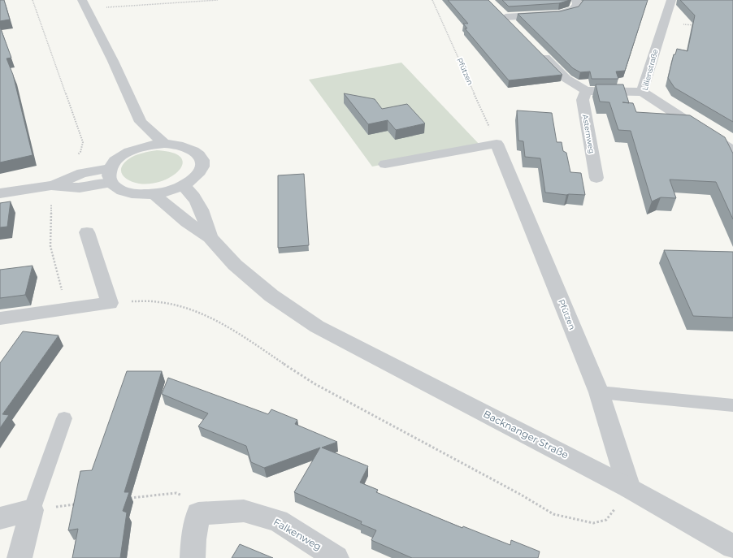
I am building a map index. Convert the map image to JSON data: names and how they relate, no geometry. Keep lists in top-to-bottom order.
{
  "streets": {
    "street": [
      "Lilienstraße",
      "Pfützen",
      "Asternweg",
      "Backnanger Straße",
      "Falkenweg"
    ]
  },
  "crossings": [
    ["Pfützen", "Backnanger Straße"]
  ]
}
